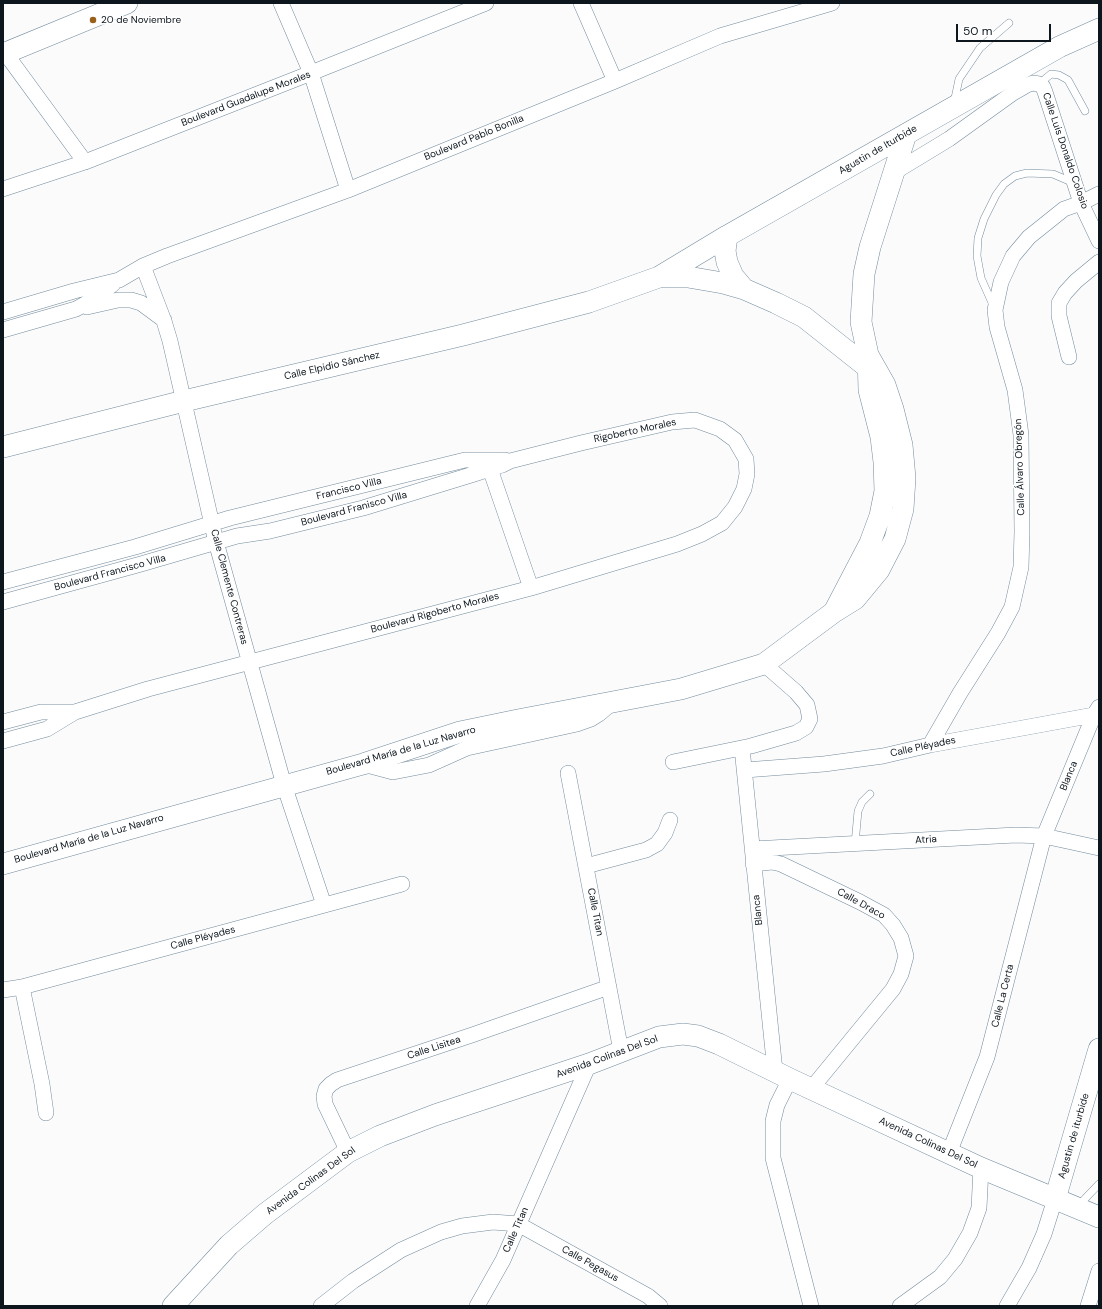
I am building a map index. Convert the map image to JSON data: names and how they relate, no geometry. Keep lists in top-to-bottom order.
{
  "streets": {
    "street": [
      "Boulevard Guadalupe Morales",
      "Boulevard Pablo Bonilla",
      "Agustin de Iturbide",
      "Calle Luis Donaldo Colosio",
      "Calle Elpidio Sánchez",
      "Rigoberto Morales",
      "Calle Álvaro Obregón",
      "Francisco Villa",
      "Boulevard Franisco Villa",
      "Boulevard Francisco Villa",
      "Calle Clemente Contreras",
      "Boulevard Rigoberto Morales",
      "Calle Pléyades",
      "Boulevard María de la Luz Navarro",
      "Blanca",
      "Atria",
      "Calle Draco",
      "Calle Titan",
      "Calle La Certa",
      "Calle Lisitea",
      "Avenida Colinas Del Sol",
      "Agustin de iturbide",
      "Calle Pegasus"
    ]
  },
  "crossings": [
    ["Boulevard Pablo Bonilla", "Calle Clemente Contreras"],
    ["Agustin de Iturbide", "Calle Elpidio Sánchez"],
    ["Agustin de Iturbide", "Boulevard María de la Luz Navarro"],
    ["Calle Luis Donaldo Colosio", "Calle Álvaro Obregón"],
    ["Calle Elpidio Sánchez", "Calle Clemente Contreras"],
    ["Rigoberto Morales", "Francisco Villa"],
    ["Rigoberto Morales", "Boulevard Franisco Villa"],
    ["Rigoberto Morales", "Boulevard Rigoberto Morales"],
    ["Calle Álvaro Obregón", "Calle Pléyades"],
    ["Francisco Villa", "Boulevard Franisco Villa"],
    ["Francisco Villa", "Boulevard Francisco Villa"],
    ["Francisco Villa", "Calle Clemente Contreras"],
    ["Boulevard Franisco Villa", "Boulevard Francisco Villa"],
    ["Boulevard Franisco Villa", "Calle Clemente Contreras"],
    ["Boulevard Francisco Villa", "Calle Clemente Contreras"],
    ["Calle Clemente Contreras", "Boulevard Rigoberto Morales"],
    ["Calle Clemente Contreras", "Calle Pléyades"],
    ["Calle Clemente Contreras", "Boulevard María de la Luz Navarro"],
    ["Calle Pléyades", "Blanca"],
    ["Blanca", "Atria"],
    ["Blanca", "Calle Draco"],
    ["Blanca", "Calle La Certa"],
    ["Blanca", "Avenida Colinas Del Sol"],
    ["Atria", "Calle Draco"],
    ["Atria", "Calle La Certa"],
    ["Calle Draco", "Avenida Colinas Del Sol"],
    ["Calle Titan", "Calle Lisitea"],
    ["Calle Titan", "Avenida Colinas Del Sol"],
    ["Calle Titan", "Calle Pegasus"],
    ["Calle La Certa", "Avenida Colinas Del Sol"],
    ["Calle Lisitea", "Avenida Colinas Del Sol"],
    ["Avenida Colinas Del Sol", "Agustin de iturbide"]
  ],
  "places": ["20 de Noviembre"],
  "scale_bar": "50 m"
}
